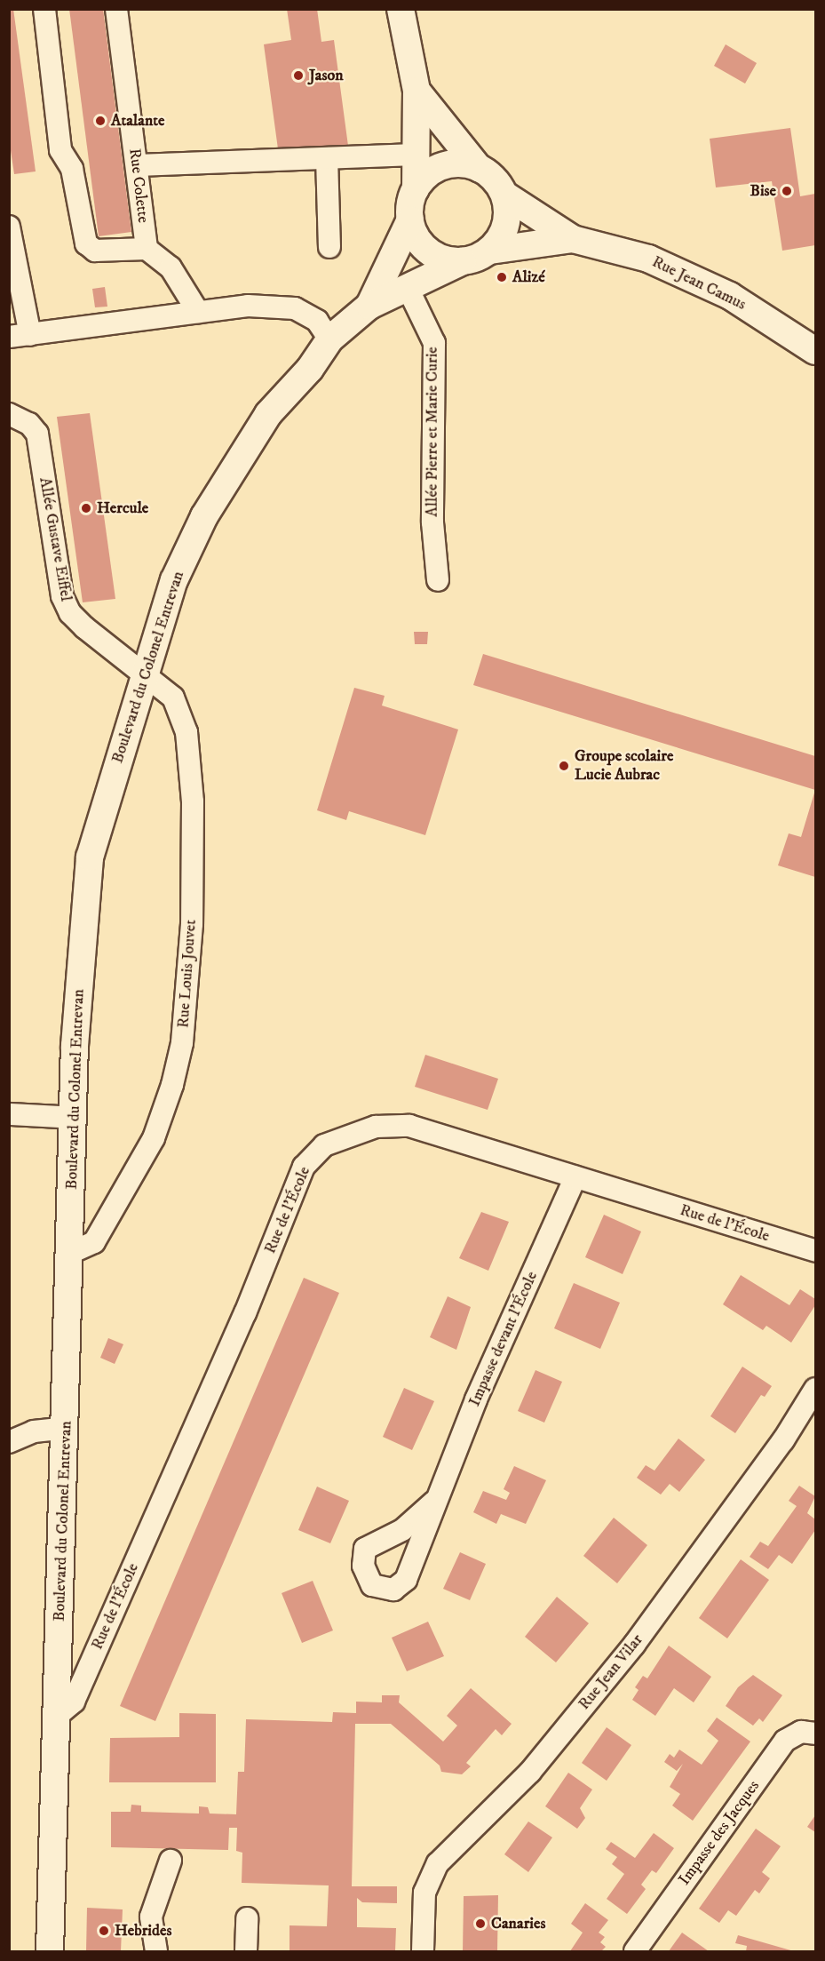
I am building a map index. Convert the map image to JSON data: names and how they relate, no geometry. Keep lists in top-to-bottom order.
{
  "streets": {
    "street": [
      "Rue Colette",
      "Rue Jean Camus",
      "Allée Pierre et Marie Curie",
      "Allée Gustave Eiffel",
      "Boulevard du Colonel Entrevan",
      "Rue Louis Jouvet",
      "Rue de l'École",
      "Impasse devant l'École",
      "Rue Jean Vilar",
      "Impasse des Jacques"
    ]
  },
  "crossings": [
    ["Rue Jean Camus", "Boulevard du Colonel Entrevan"],
    ["Allée Pierre et Marie Curie", "Boulevard du Colonel Entrevan"],
    ["Allée Gustave Eiffel", "Boulevard du Colonel Entrevan"],
    ["Allée Gustave Eiffel", "Rue Louis Jouvet"],
    ["Boulevard du Colonel Entrevan", "Rue Louis Jouvet"],
    ["Boulevard du Colonel Entrevan", "Rue de l'École"],
    ["Rue de l'École", "Impasse devant l'École"]
  ],
  "places": [
    "Jason",
    "Atalante",
    "Bise",
    "Alizé",
    "Hercule",
    "Groupe scolaire Lucie Aubrac",
    "Canaries",
    "Hebrides"
  ]
}
